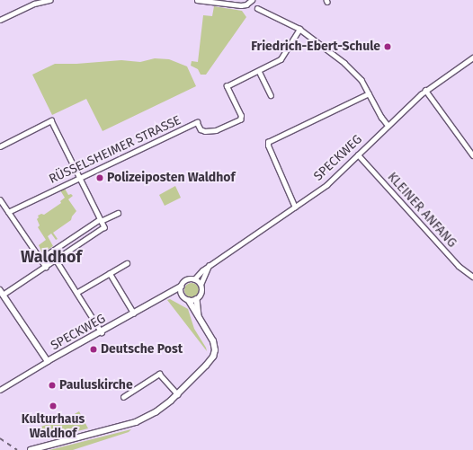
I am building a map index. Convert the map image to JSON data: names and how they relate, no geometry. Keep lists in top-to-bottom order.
{
  "streets": {
    "street": ["RÜSSELSHEIMER STRASSE", "SPECKWEG", "KLEINER ANFANG"]
  },
  "crossings": [
    ["SPECKWEG", "KLEINER ANFANG"]
  ],
  "districts": ["Waldhof"],
  "places": [
    "Friedrich-Ebert-Schule",
    "Polizeiposten Waldhof",
    "Deutsche Post",
    "Pauluskirche",
    "Kulturhaus Waldhof"
  ]
}
